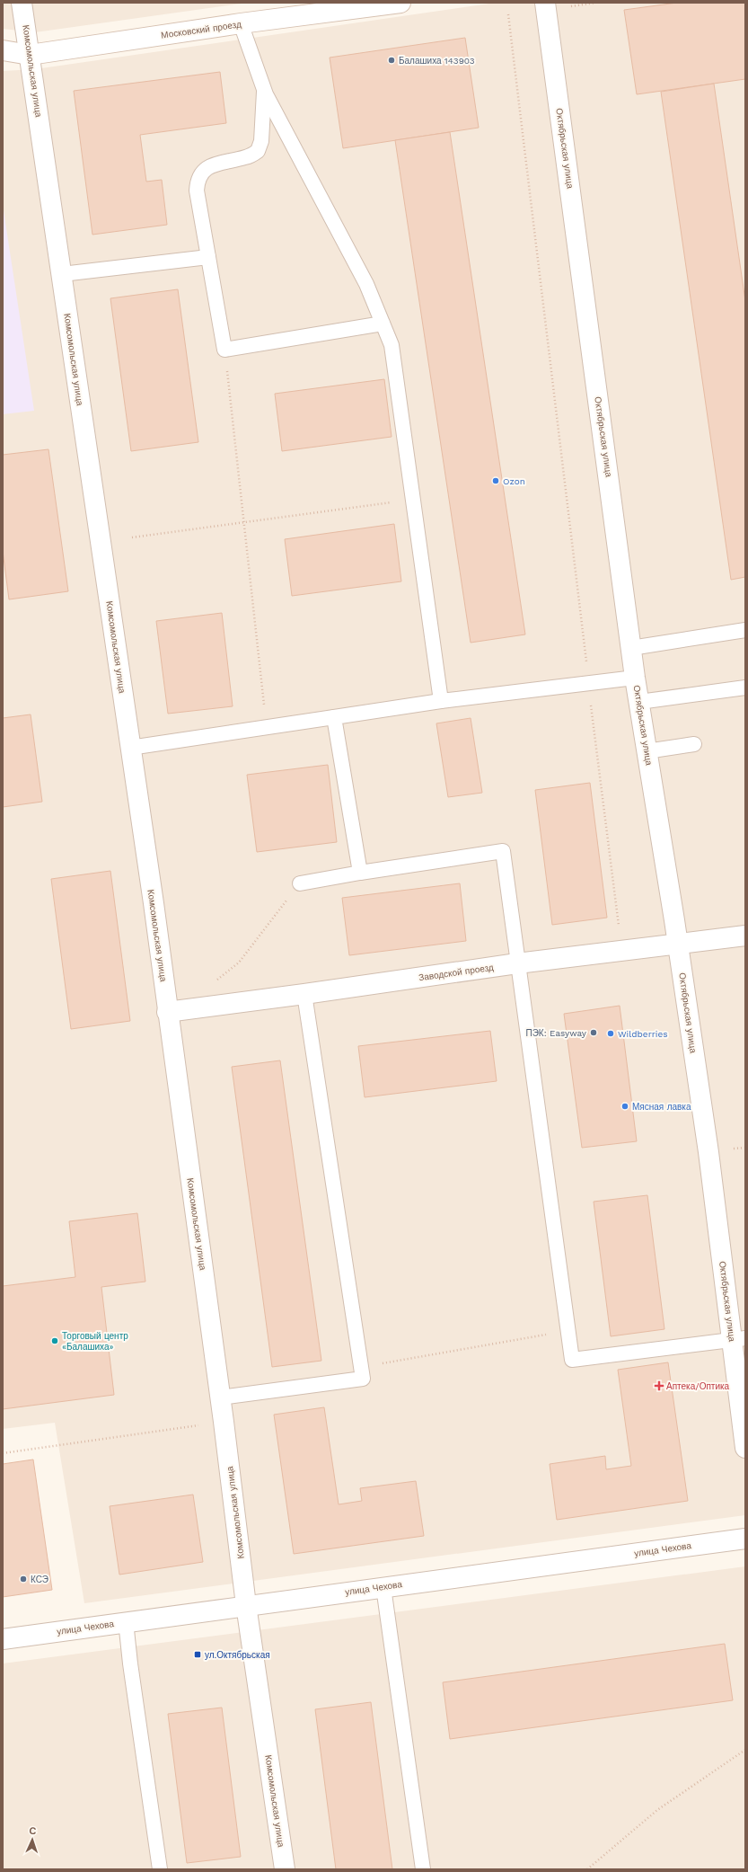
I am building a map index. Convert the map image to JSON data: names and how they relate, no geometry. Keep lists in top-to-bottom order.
{
  "streets": {
    "street": [
      "Московский проезд",
      "Комсомольская улица",
      "Октябрьская улица",
      "Заводской проезд",
      "улица Чехова"
    ]
  },
  "crossings": [
    ["Московский проезд", "Комсомольская улица"],
    ["Комсомольская улица", "Заводской проезд"],
    ["Комсомольская улица", "улица Чехова"],
    ["Октябрьская улица", "Заводской проезд"]
  ],
  "places": {
    "other": [
      "Балашиха 143903",
      "Ozon",
      "ПЭК: Easyway",
      "Wildberries",
      "Мясная лавка",
      "Торговый центр «Балашиха»",
      "КСЭ"
    ],
    "health": ["Аптека/Оптика"],
    "transit": ["ул.Октябрьская"]
  },
  "north": "top"
}
